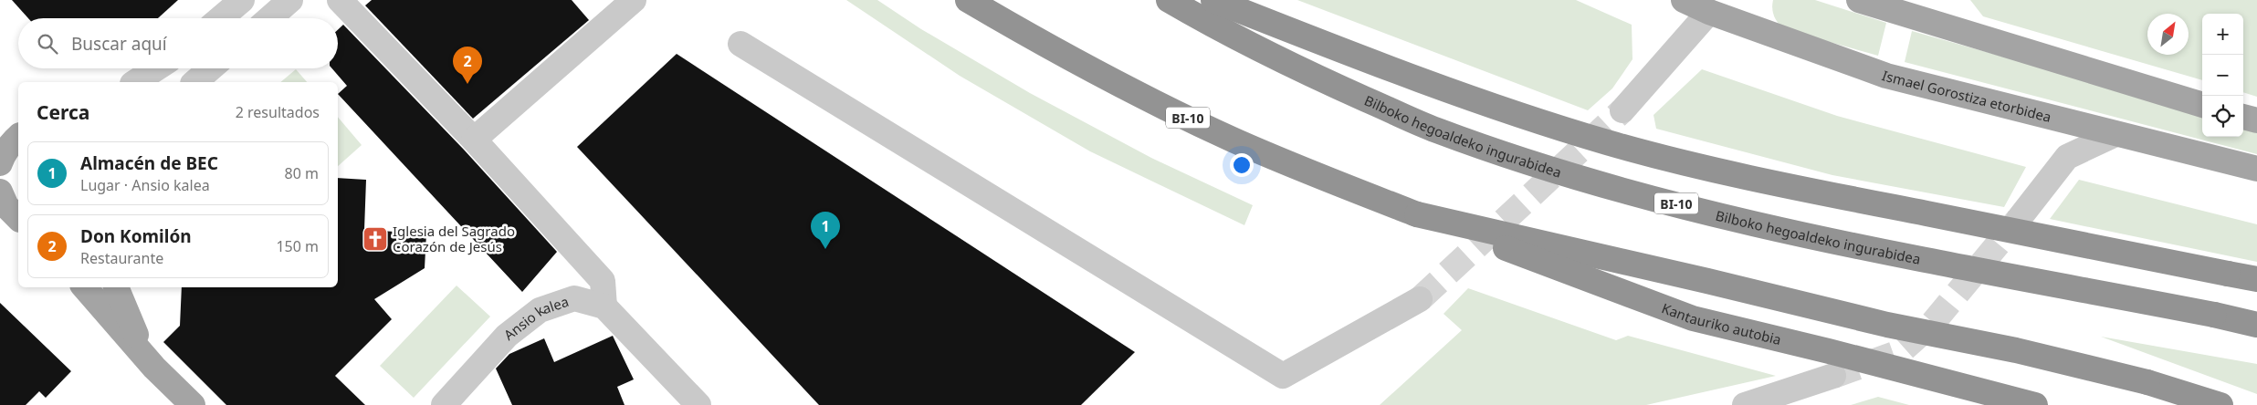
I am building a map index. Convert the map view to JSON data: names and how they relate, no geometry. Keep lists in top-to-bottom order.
{
  "streets": {
    "highway": ["BI-10", "Bilboko hegoaldeko ingurabidea", "Kantauriko autobia"],
    "main road": ["Ismael Gorostiza etorbidea"],
    "street": ["Ansio kalea"]
  },
  "crossings": [
    ["BI-10", "Kantauriko autobia"]
  ],
  "places": {
    "church": ["Iglesia del Sagrado Corazón de Jesús"]
  },
  "north": "top right",
  "page": {
    "map_buttons": ["+", "−"],
    "search": "Buscar aquí",
    "pins": ["2", "1"],
    "heading": ["Cerca", "2 resultados"],
    "list": [
      {
        "mark": "1",
        "name": "Almacén de BEC",
        "note": "Lugar · Ansio kalea",
        "value": "80 m"
      },
      {
        "mark": "2",
        "name": "Don Komilón",
        "note": "Restaurante",
        "value": "150 m"
      }
    ]
  }
}
